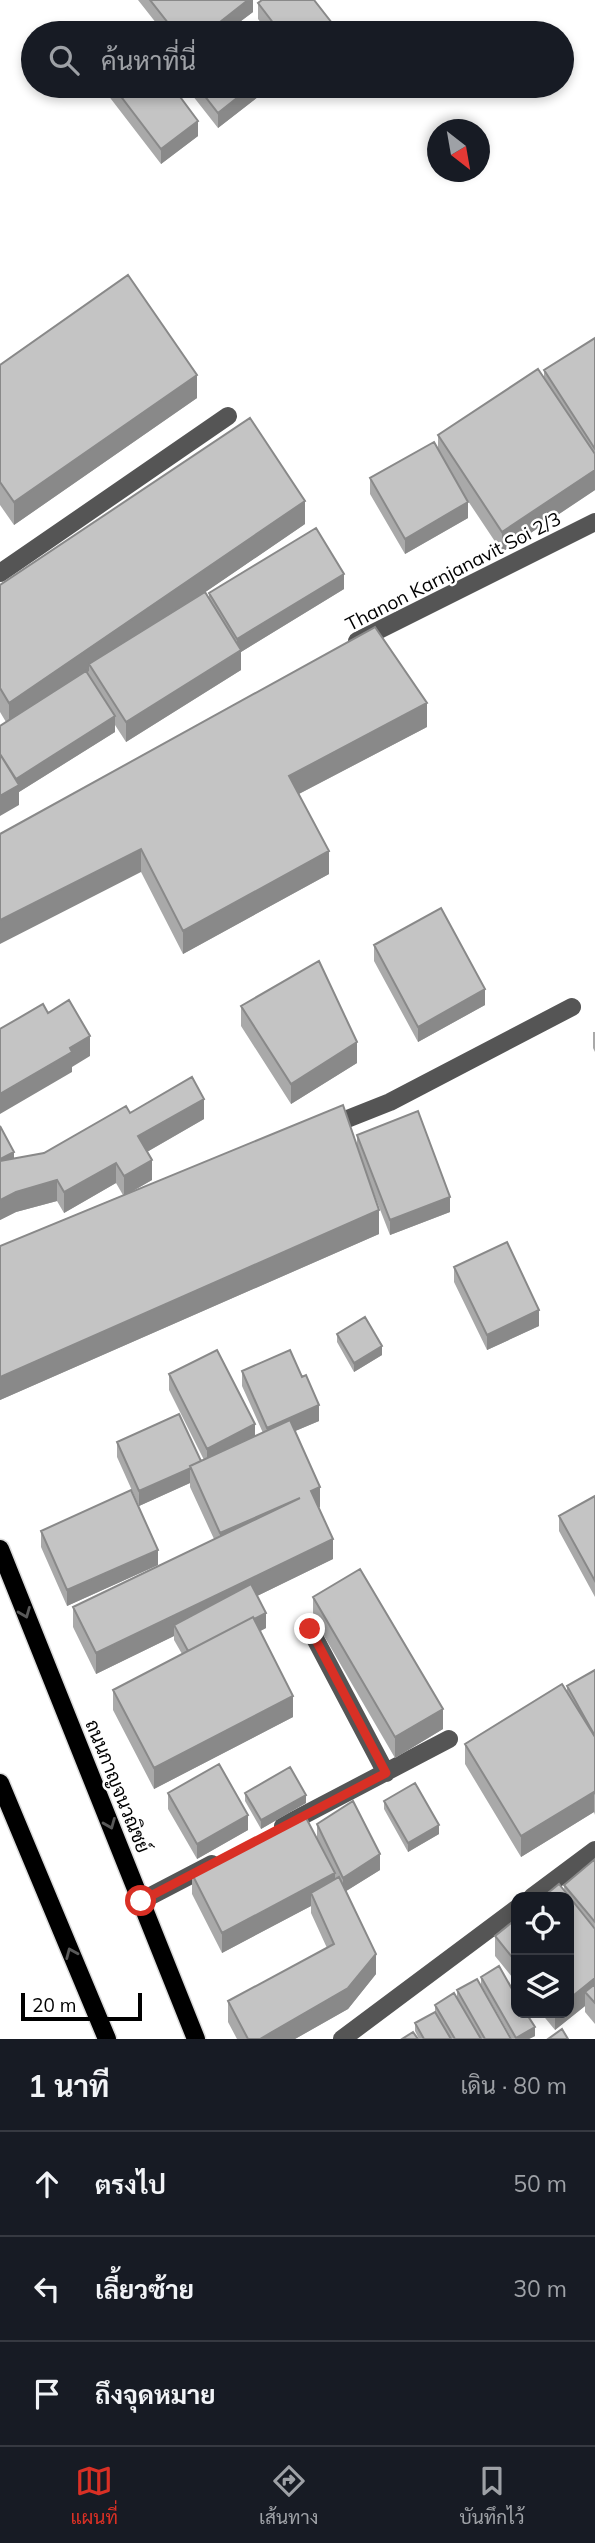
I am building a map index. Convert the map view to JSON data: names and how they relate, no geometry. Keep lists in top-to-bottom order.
{
  "streets": {
    "main road": ["ถนนกาญจนวณิชย์"],
    "street": ["Thanon Karnjanavit Soi 2/3"]
  },
  "scale_bar": "20 m",
  "north": "bottom right",
  "page": {
    "search": "ค้นหาที่นี่",
    "scale": "20 m",
    "heading": ["1 นาที", "เดิน · 80 m"],
    "list": [
      ["ตรงไป", "50 m"],
      ["เลี้ยวซ้าย", "30 m"],
      "ถึงจุดหมาย"
    ],
    "nav": ["แผนที่", "เส้นทาง", "บันทึกไว้"]
  }
}
